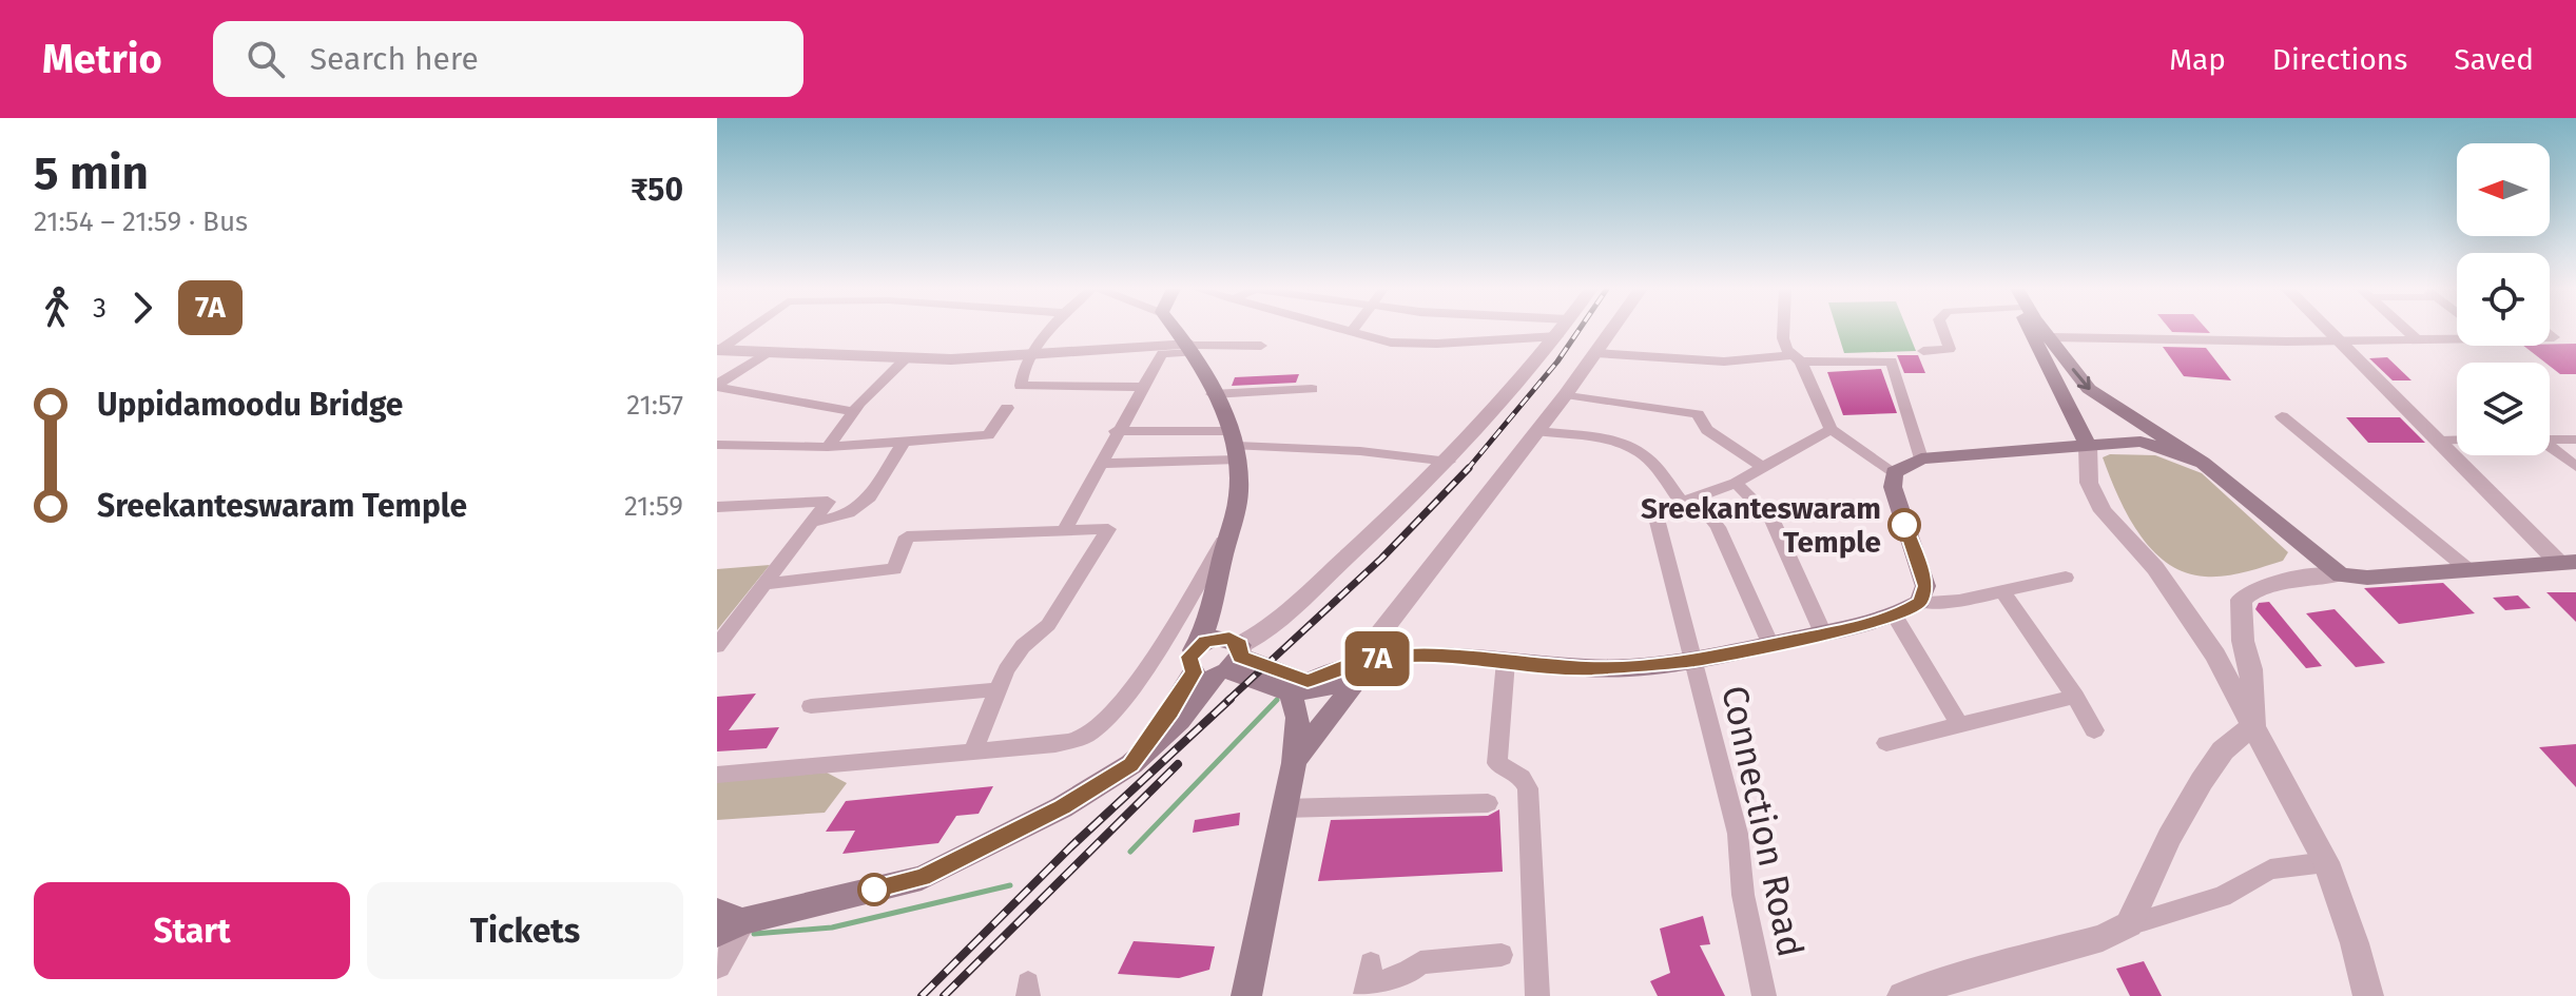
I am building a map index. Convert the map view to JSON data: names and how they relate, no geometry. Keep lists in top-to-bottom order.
{
  "streets": {
    "street": ["Connection Road"]
  },
  "places": ["Sreekanteswaram Temple"],
  "lines": ["bus line 7A"],
  "north": "left",
  "page": {
    "header": "Metrio",
    "search": "Search here",
    "nav": ["Map", "Directions", "Saved"],
    "heading": ["5 min", "21:54 – 21:59 · Bus", "₹50"],
    "on_map": "7A",
    "legs": ["3", "7A"],
    "list": [
      {
        "name": "Uppidamoodu Bridge",
        "value": "21:57"
      },
      {
        "name": "Sreekanteswaram Temple",
        "value": "21:59"
      }
    ],
    "buttons": ["Start", "Tickets"]
  }
}
